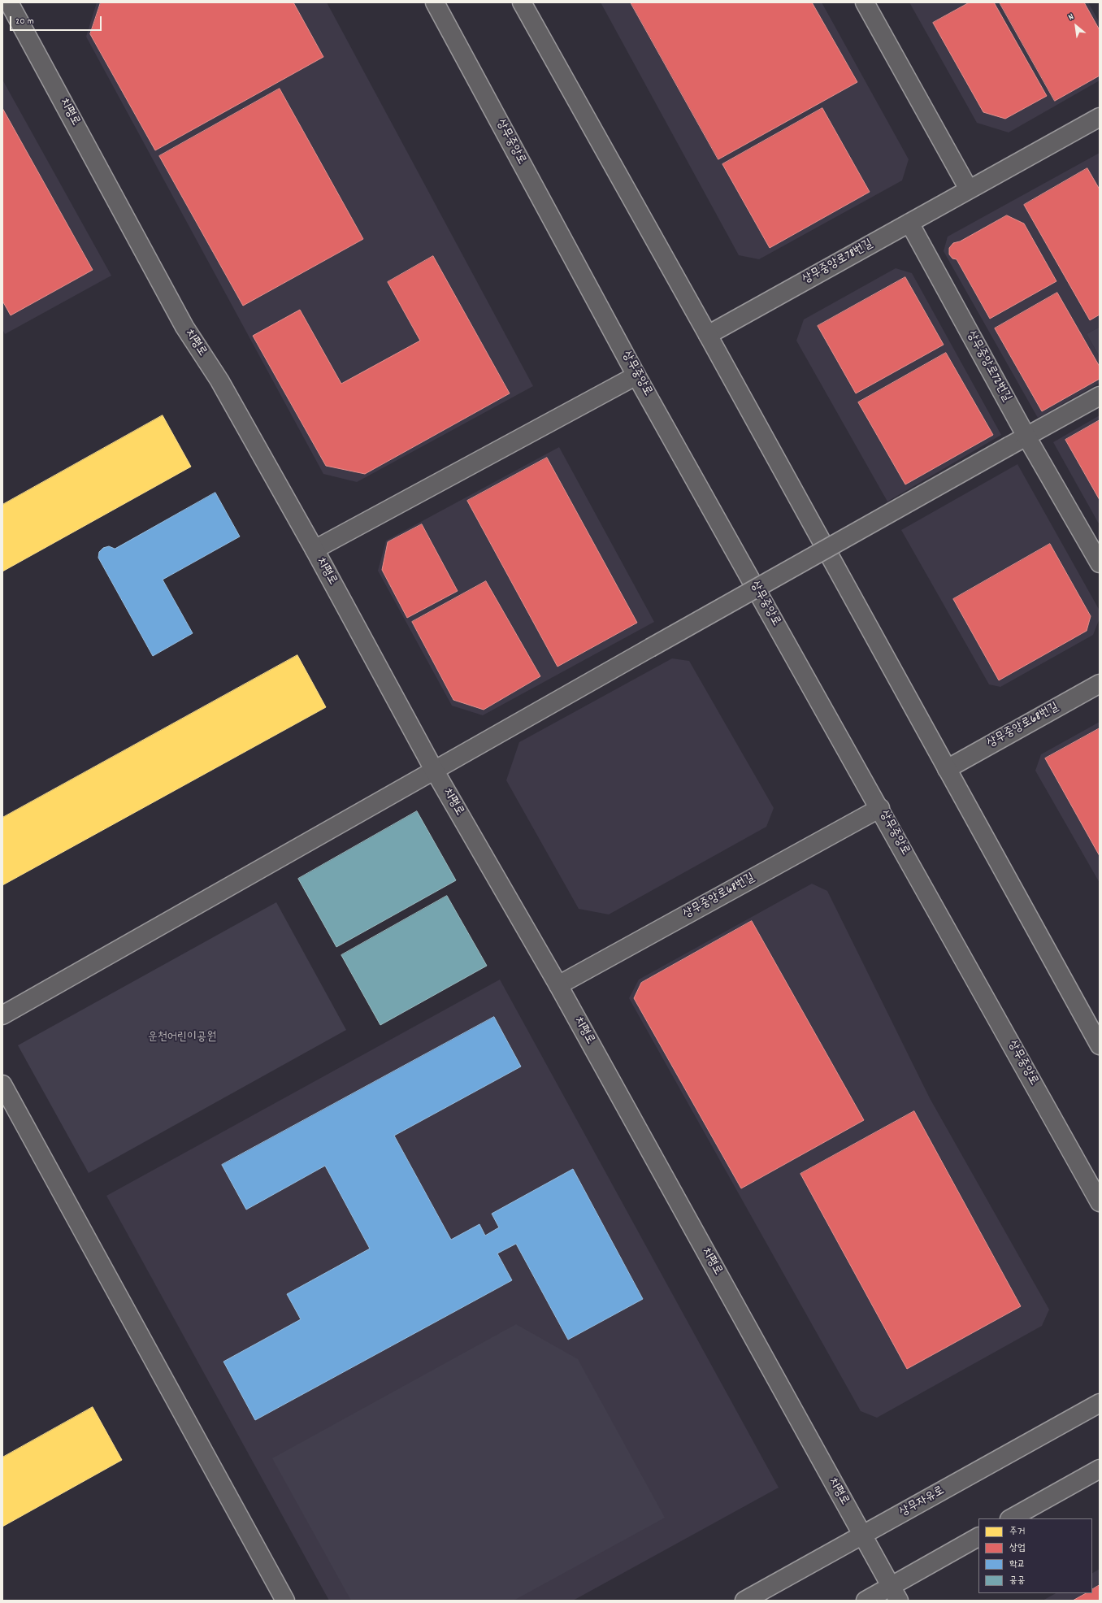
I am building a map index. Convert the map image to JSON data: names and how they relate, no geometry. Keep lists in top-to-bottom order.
{
  "streets": {
    "street": [
      "치평로",
      "상무중앙로",
      "상무중앙로78번길",
      "상무중앙로72번길",
      "상무중앙로68번길",
      "상무자유로"
    ]
  },
  "crossings": [
    ["치평로", "상무중앙로68번길"],
    ["치평로", "상무자유로"],
    ["상무중앙로", "상무중앙로68번길"],
    ["상무중앙로78번길", "상무중앙로72번길"]
  ],
  "parks": ["운천어린이공원"],
  "legend": [
    "주거",
    "상업",
    "학교",
    "공공"
  ],
  "scale_bar": "20 m",
  "north": "top left"
}
